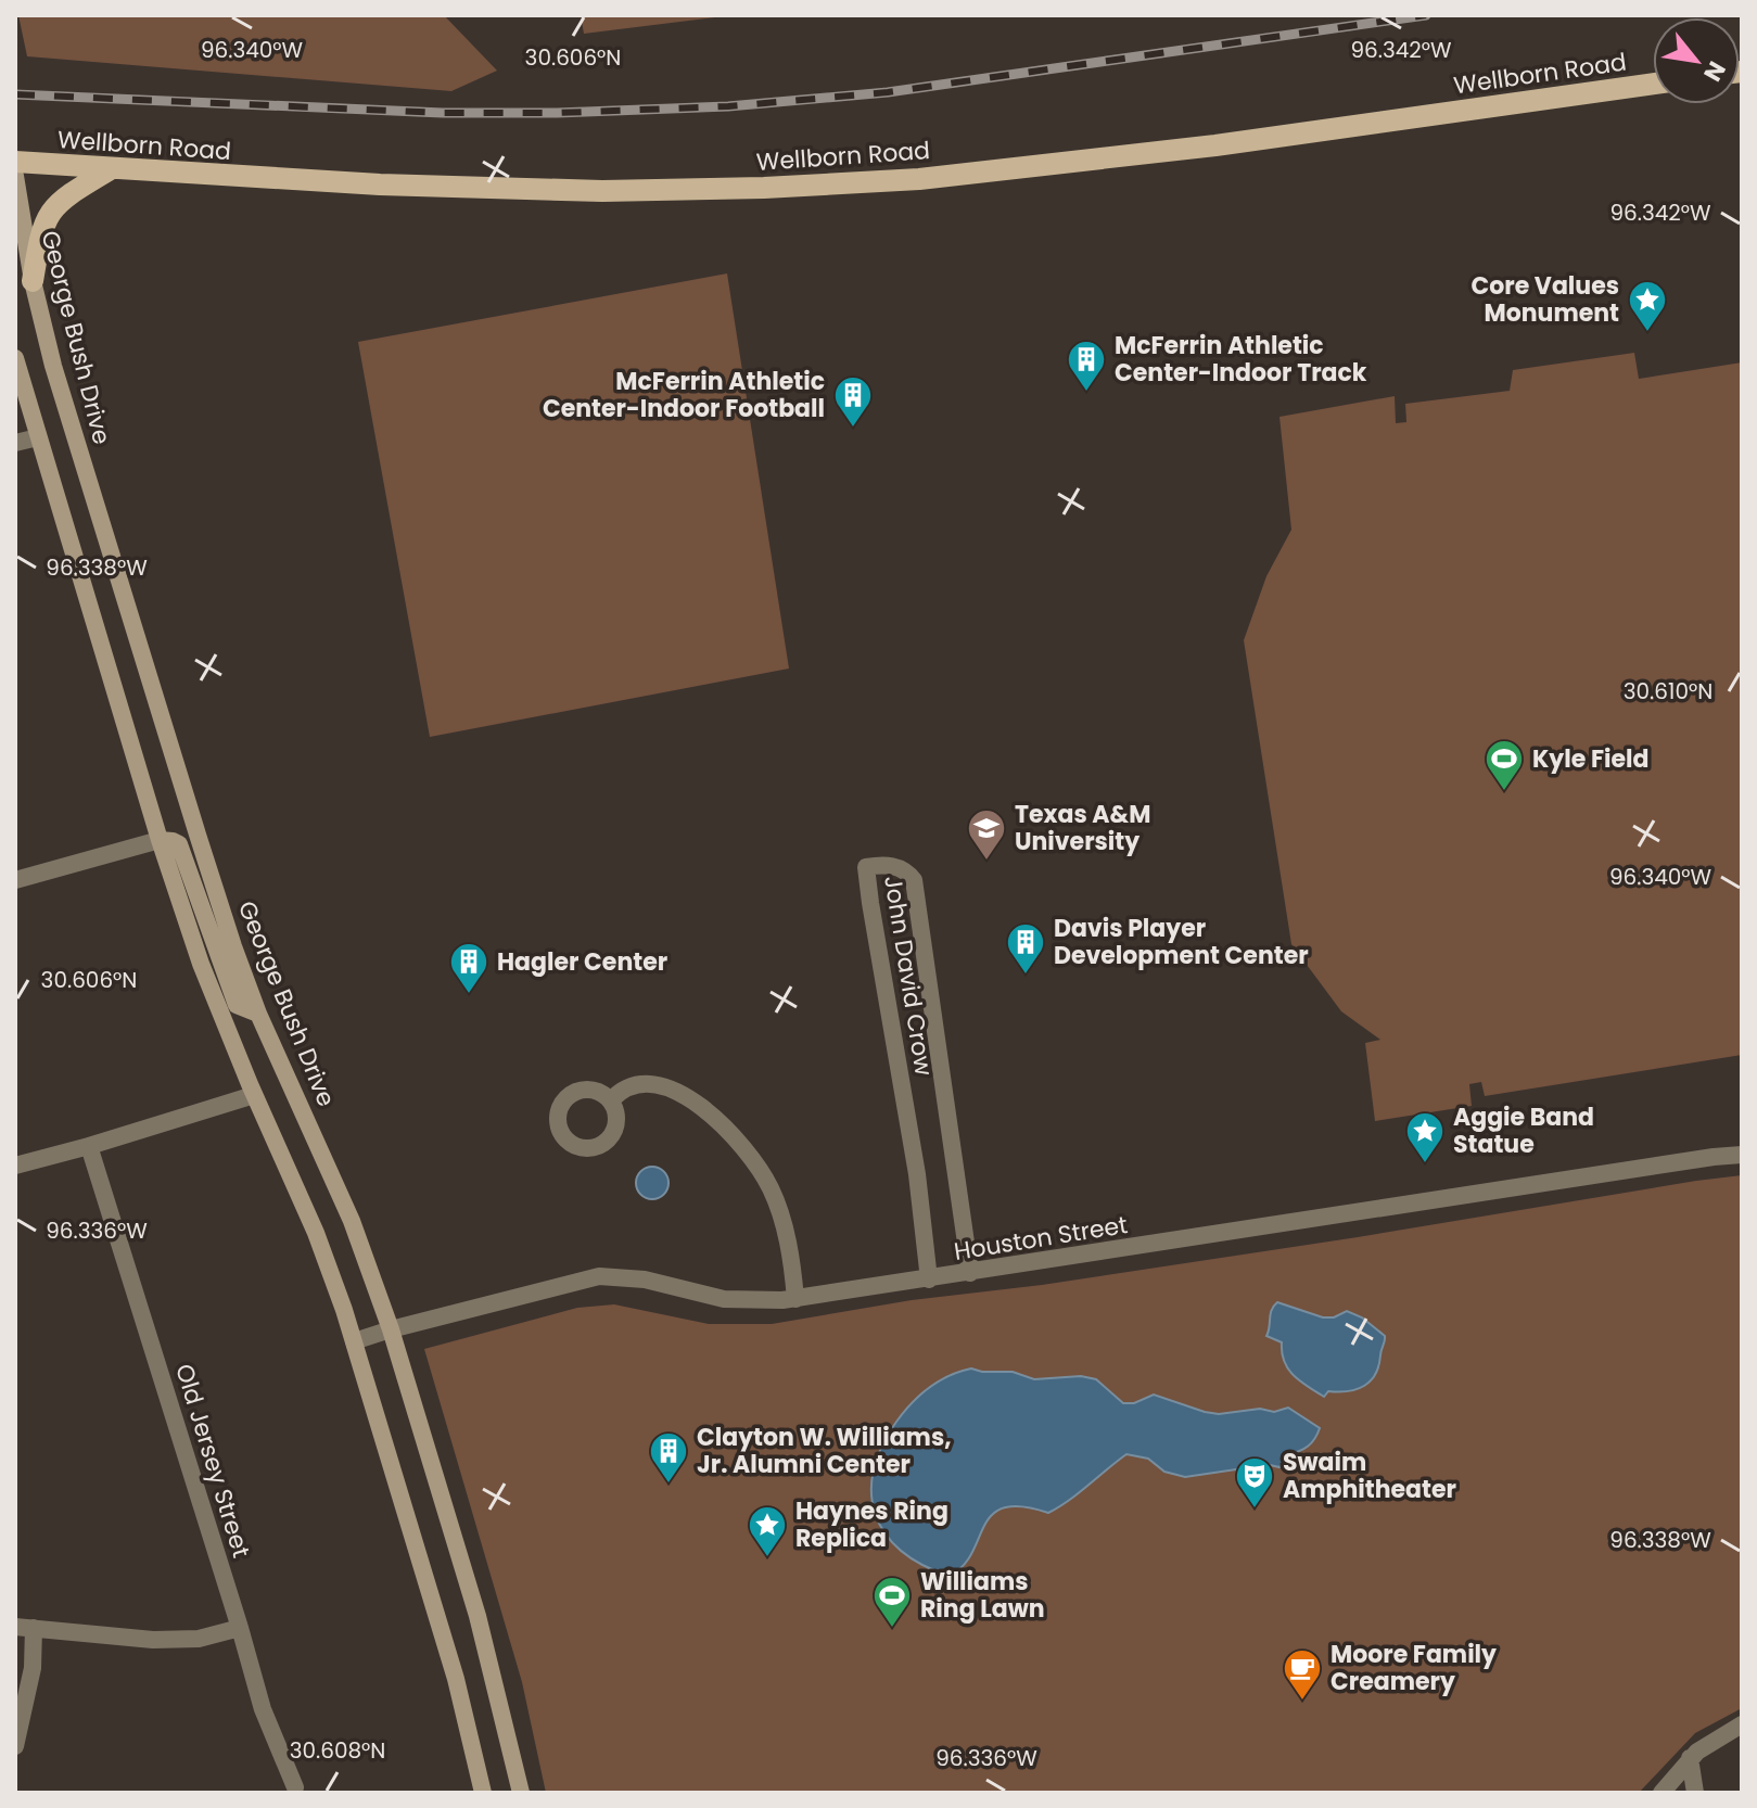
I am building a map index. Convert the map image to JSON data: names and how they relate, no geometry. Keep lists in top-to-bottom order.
{
  "streets": {
    "main road": ["Wellborn Road", "George Bush Drive"],
    "street": ["John David Crow", "Houston Street", "Old Jersey Street"]
  },
  "crossings": [
    ["George Bush Drive", "Houston Street"],
    ["John David Crow", "Houston Street"]
  ],
  "places": {
    "place": ["Core Values Monument", "Aggie Band Statue", "Haynes Ring Replica"],
    "building": [
      "McFerrin Athletic Center-Indoor Track",
      "McFerrin Athletic Center-Indoor Football",
      "Davis Player Development Center",
      "Hagler Center",
      "Clayton W. Williams, Jr. Alumni Center"
    ],
    "sports": ["Kyle Field", "Williams Ring Lawn"],
    "school or university": ["Texas A&M University"],
    "theatre": ["Swaim Amphitheater"],
    "cafe": ["Moore Family Creamery"]
  },
  "north": "bottom right",
  "coordinates": [
    "96.340°W",
    "96.342°W",
    "30.606°N",
    "96.338°W",
    "30.610°N",
    "96.336°W",
    "30.608°N"
  ]
}
